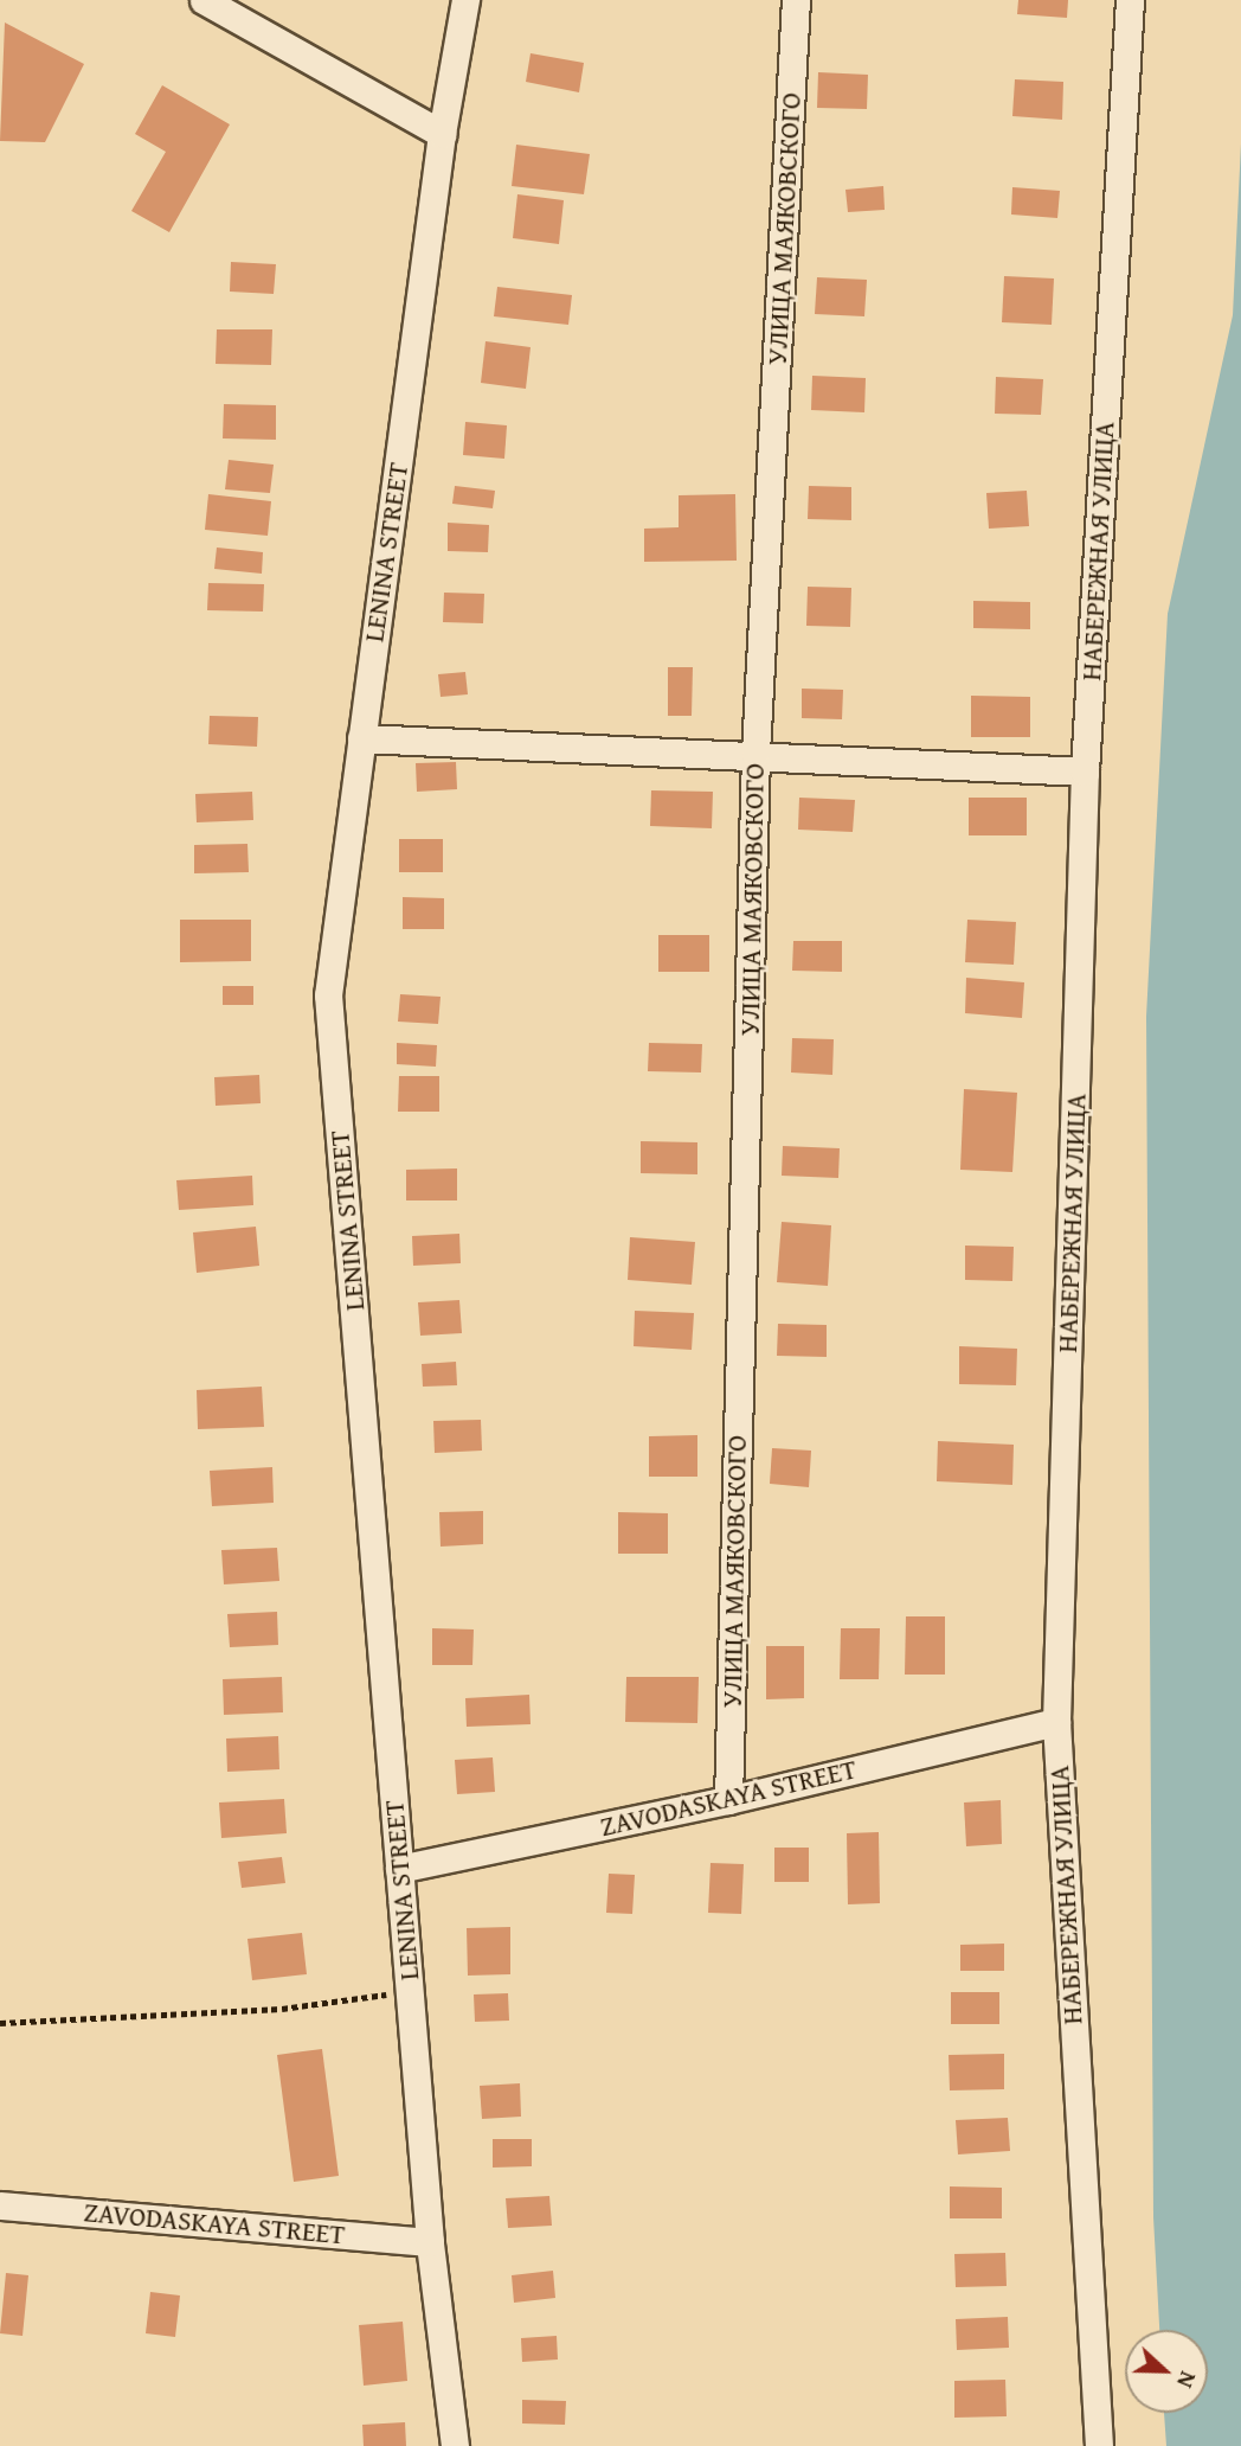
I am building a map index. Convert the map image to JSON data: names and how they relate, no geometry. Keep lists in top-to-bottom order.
{
  "streets": {
    "street": [
      "УЛИЦА МАЯКОВСКОГО",
      "НАБЕРЕЖНАЯ УЛИЦА",
      "LENINA STREET",
      "ZAVODASKAYA STREET"
    ]
  },
  "crossings": [
    ["УЛИЦА МАЯКОВСКОГО", "ZAVODASKAYA STREET"],
    ["НАБЕРЕЖНАЯ УЛИЦА", "ZAVODASKAYA STREET"],
    ["LENINA STREET", "ZAVODASKAYA STREET"]
  ],
  "north": "right"
}
